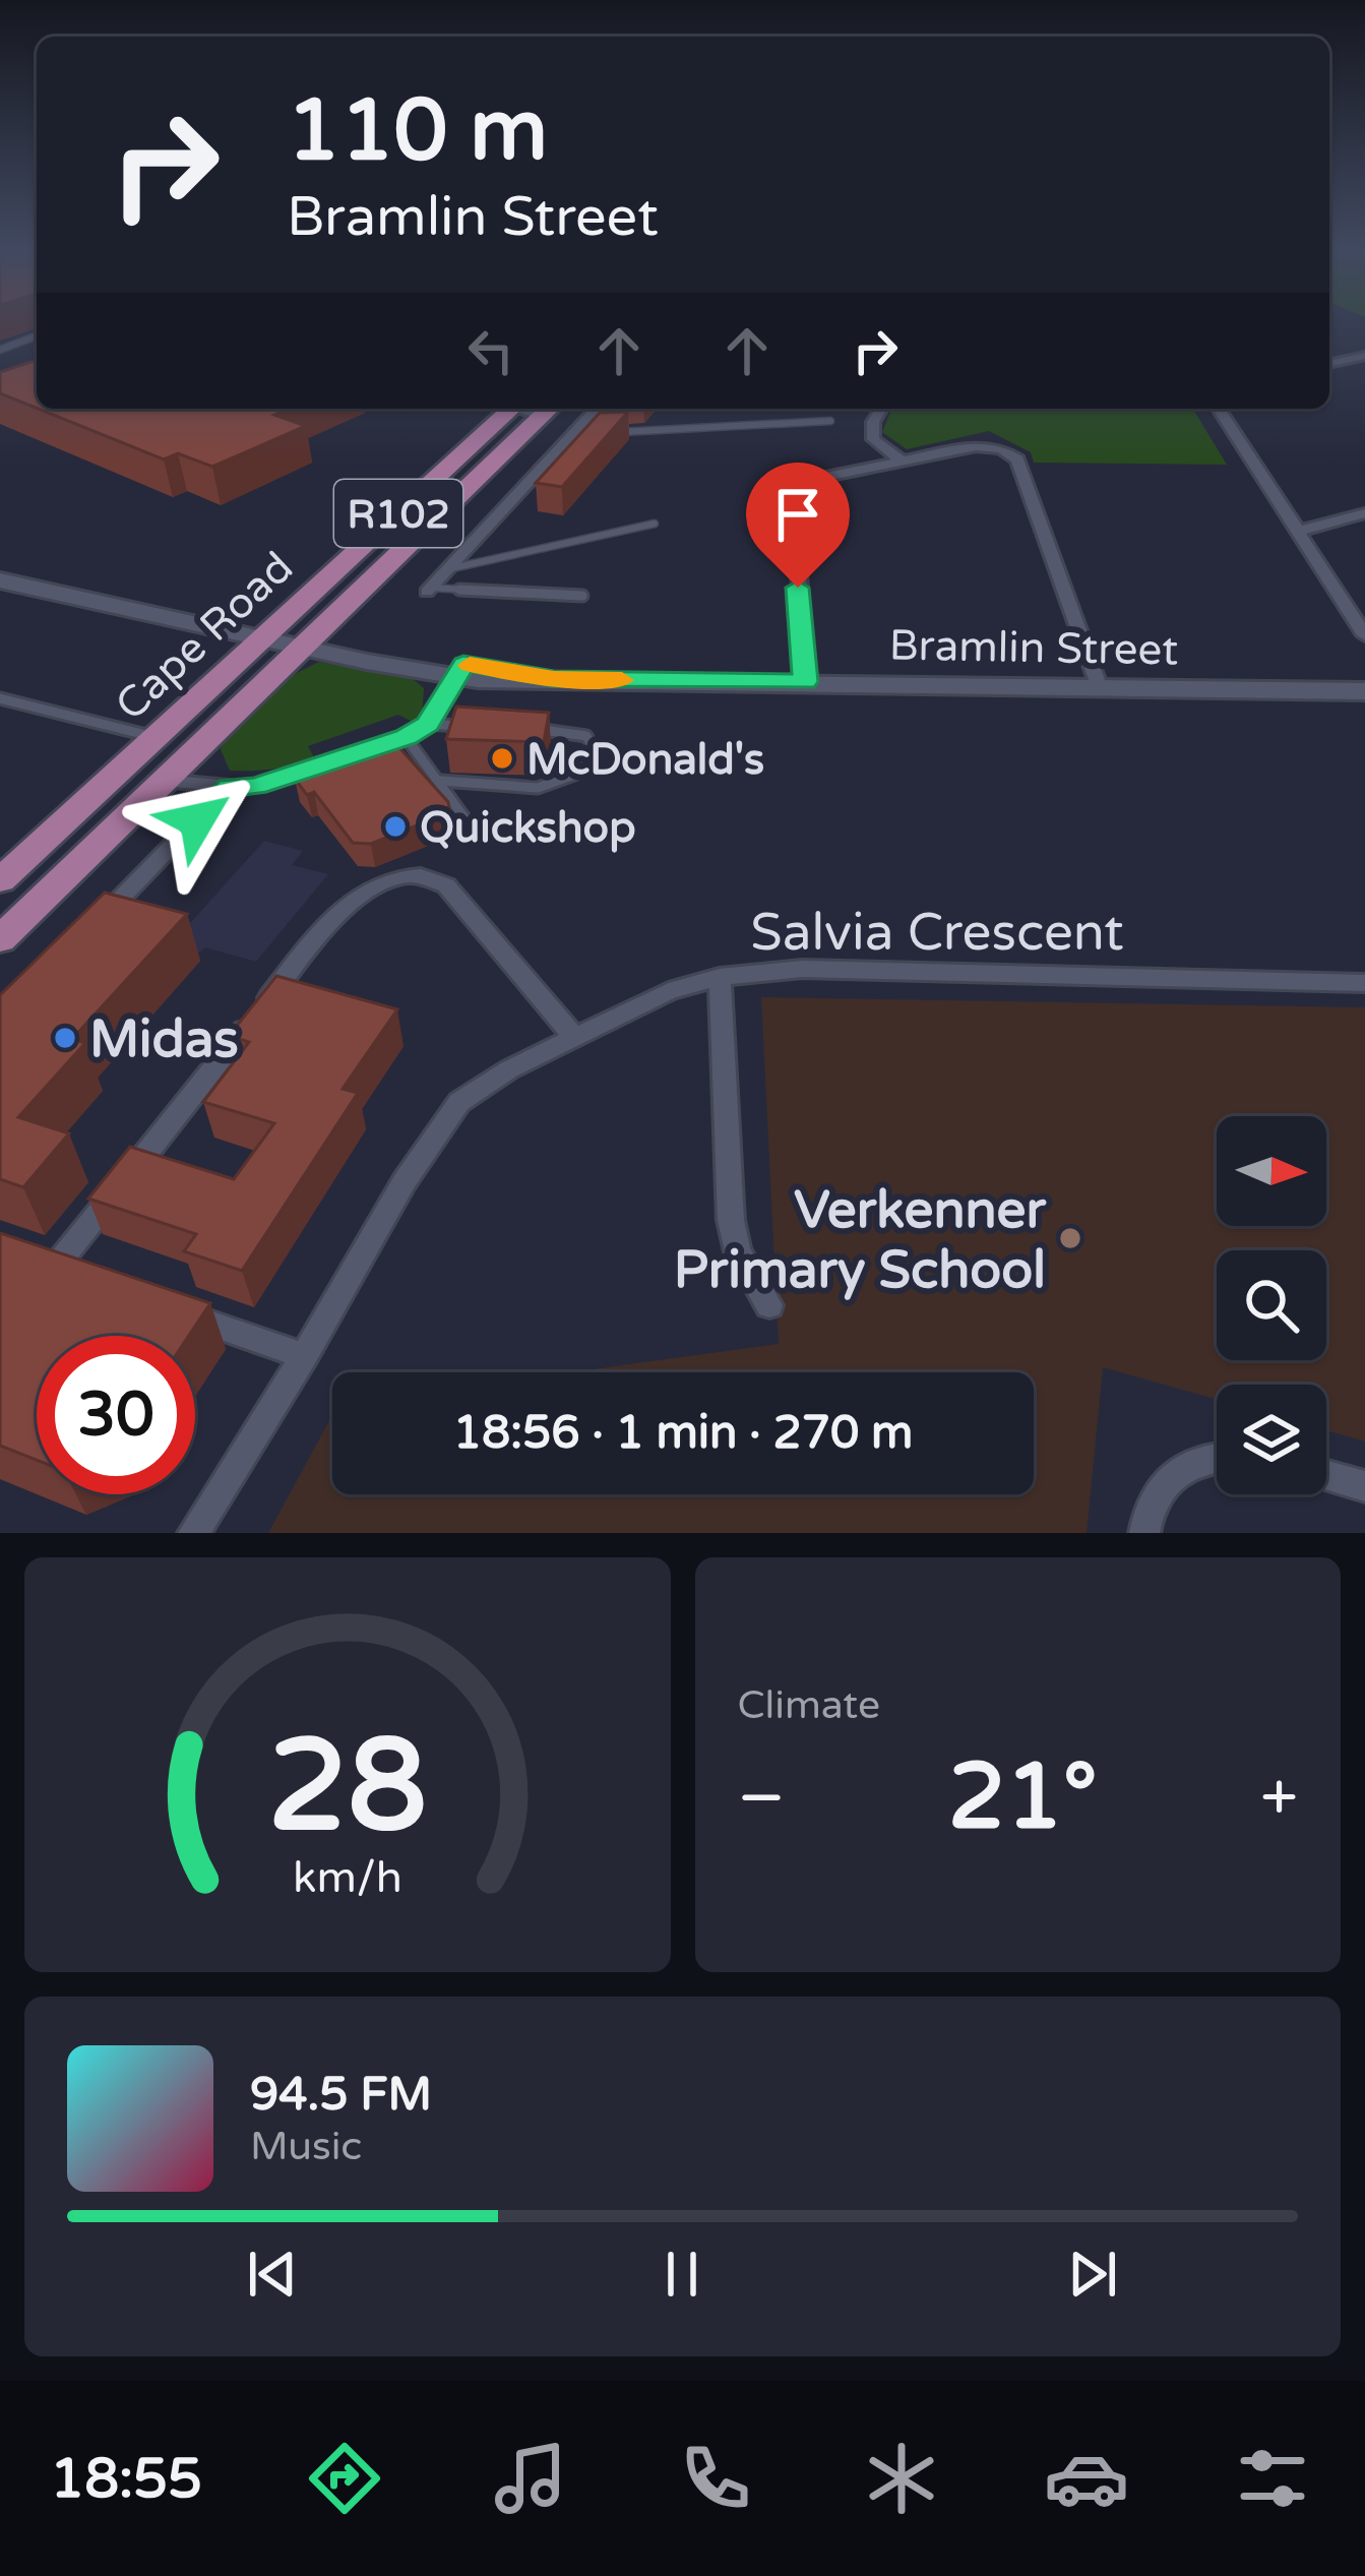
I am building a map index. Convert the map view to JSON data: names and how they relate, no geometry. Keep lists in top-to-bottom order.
{
  "streets": {
    "main road": ["R102", "Cape Road"],
    "street": ["Bramlin Street", "Salvia Crescent"]
  },
  "crossings": [
    ["Cape Road", "Bramlin Street"]
  ],
  "places": [
    "McDonald's",
    "Quickshop",
    "Midas",
    "Verkenner Primary School"
  ],
  "north": "right",
  "page": {
    "turn": ["110 m", "Bramlin Street"],
    "limit": "30",
    "trip": "18:56 · 1 min · 270 m",
    "tile": "Climate",
    "heat": ["−", "21°", "+"],
    "song": ["94.5 FM", "Music"],
    "tabs": "18:55",
    "gauge": ["28", "km/h"]
  }
}
